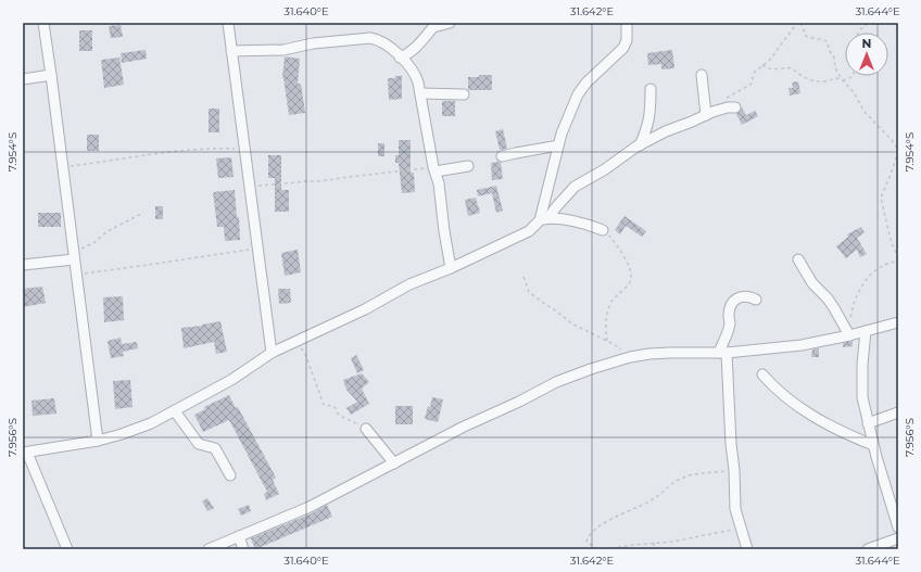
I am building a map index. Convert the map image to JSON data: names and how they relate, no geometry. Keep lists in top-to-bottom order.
{
  "north": "top",
  "coordinates": [
    "31.640°E",
    "31.642°E",
    "31.644°E",
    "7.954°S",
    "7.956°S"
  ]
}
